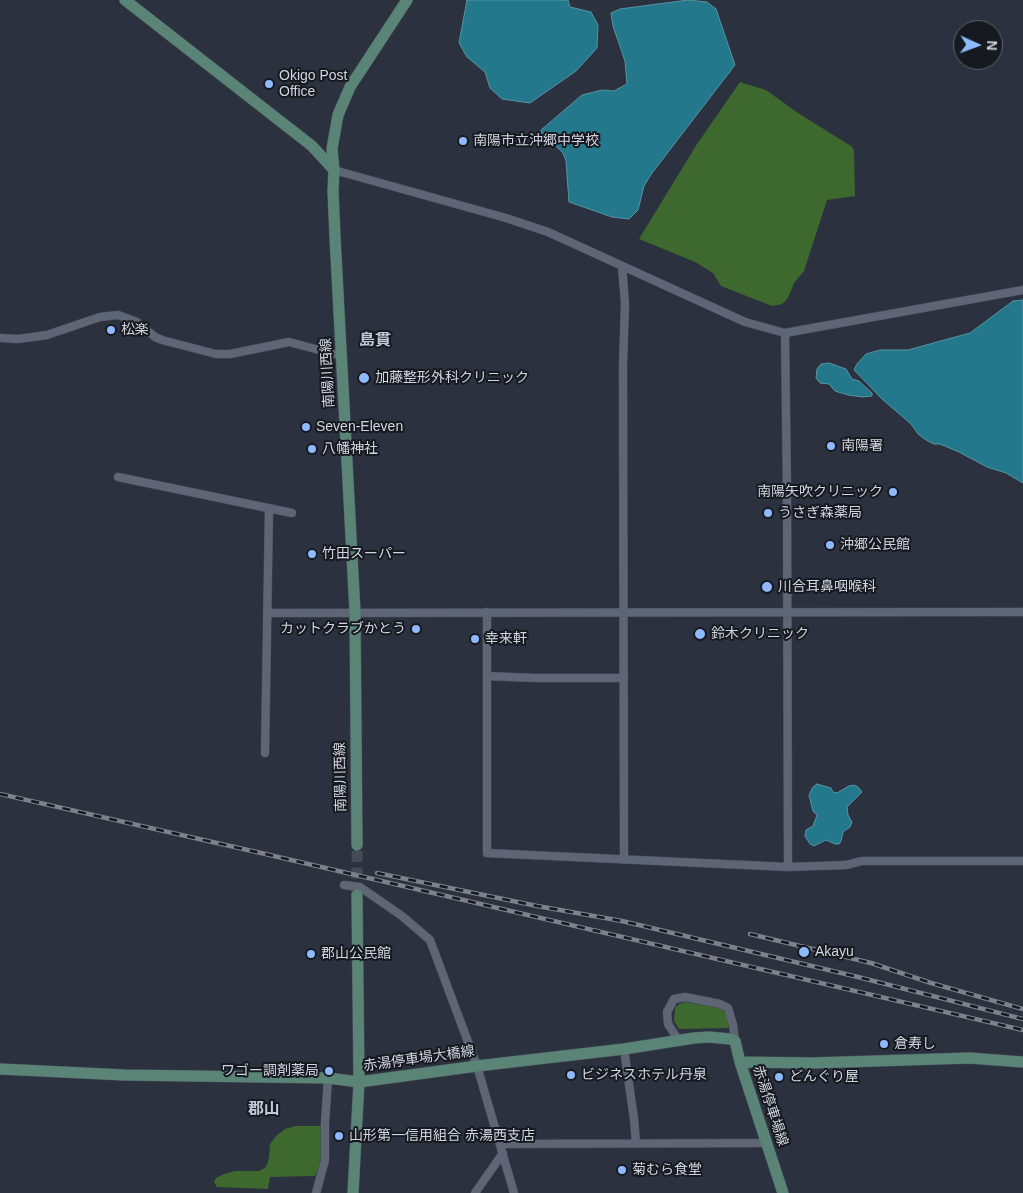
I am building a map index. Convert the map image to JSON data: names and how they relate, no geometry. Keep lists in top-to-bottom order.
{
  "streets": {
    "main road": ["南陽川西線", "赤湯停車場大橋線", "赤湯停車場線"]
  },
  "crossings": [
    ["赤湯停車場大橋線", "赤湯停車場線"]
  ],
  "districts": ["島貫", "郡山"],
  "places": [
    "Okigo Post Office",
    "南陽市立沖郷中学校",
    "松楽",
    "加藤整形外科クリニック",
    "Seven-Eleven",
    "南陽署",
    "八幡神社",
    "南陽矢吹クリニック",
    "うさぎ森薬局",
    "沖郷公民館",
    "竹田スーパー",
    "川合耳鼻咽喉科",
    "カットクラブかとう",
    "鈴木クリニック",
    "幸来軒",
    "Akayu",
    "郡山公民館",
    "倉寿し",
    "ワゴー調剤薬局",
    "ビジネスホテル丹泉",
    "どんぐり屋",
    "山形第一信用組合 赤湯西支店",
    "菊むら食堂"
  ],
  "north": "right"
}
